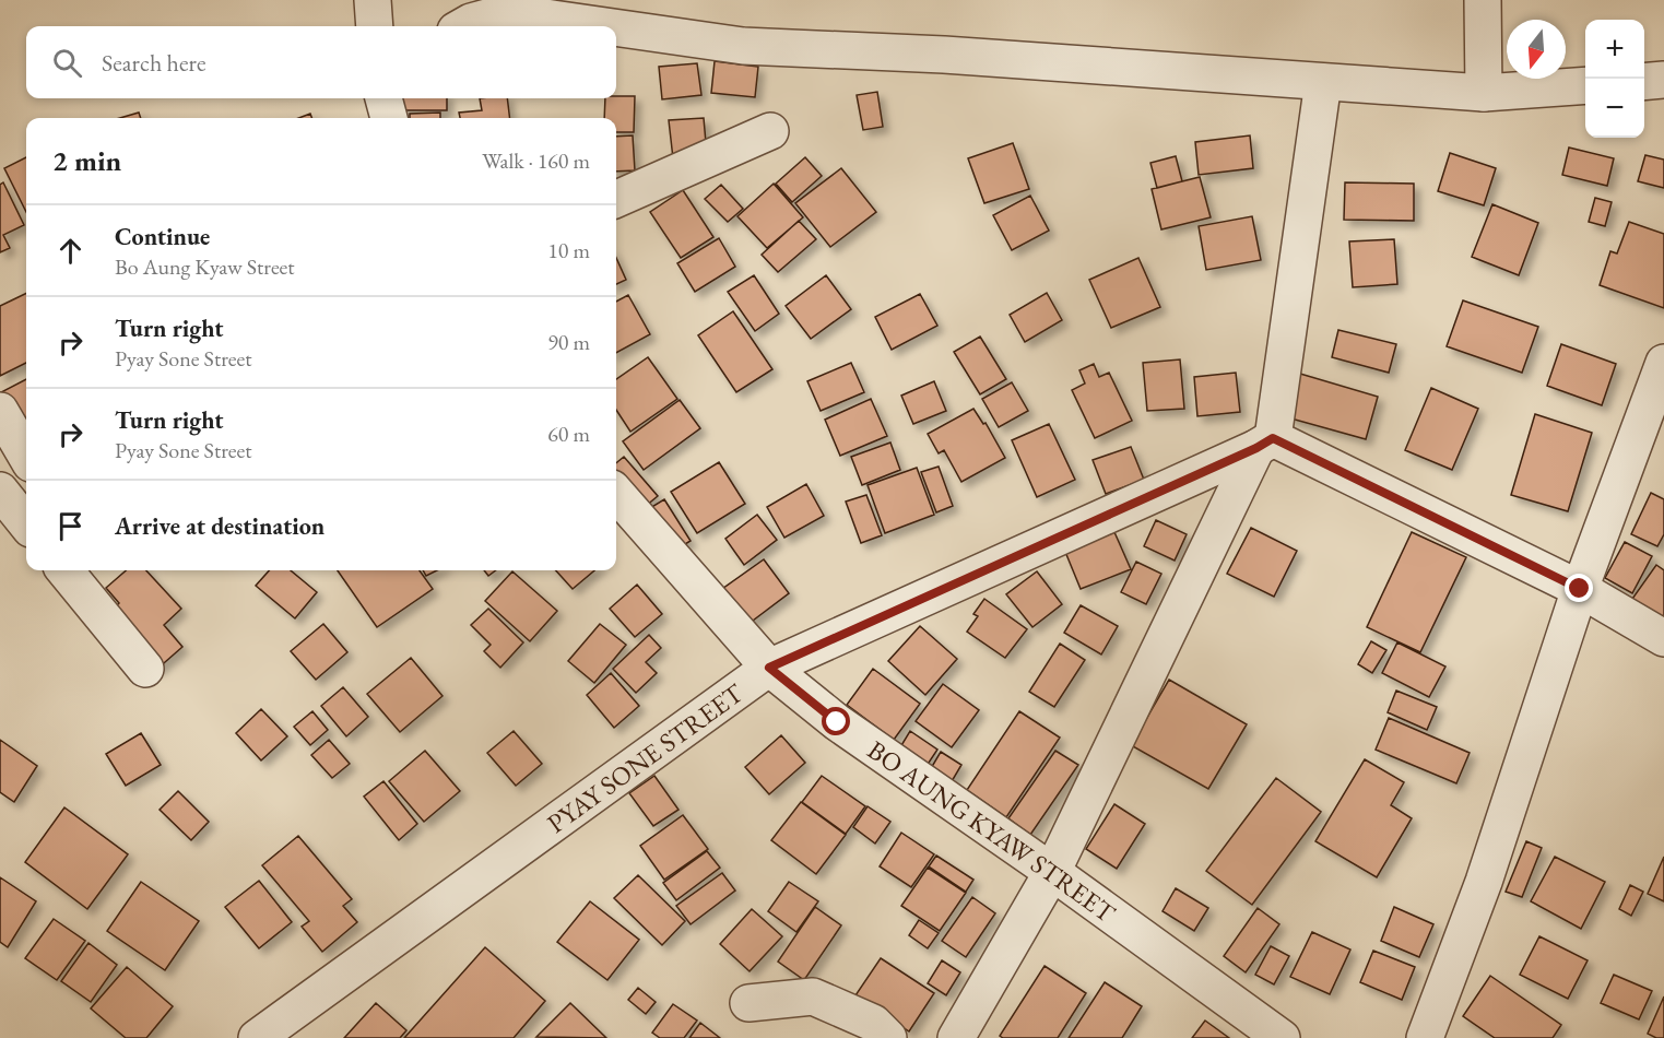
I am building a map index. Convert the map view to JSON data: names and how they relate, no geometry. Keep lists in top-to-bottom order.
{
  "streets": {
    "street": ["PYAY SONE STREET", "BO AUNG KYAW STREET"]
  },
  "crossings": [
    ["PYAY SONE STREET", "BO AUNG KYAW STREET"]
  ],
  "north": "bottom",
  "page": {
    "map_buttons": ["+", "−"],
    "search": "Search here",
    "heading": ["2 min", "Walk · 160 m"],
    "list": [
      ["Continue", "Bo Aung Kyaw Street", "10 m"],
      ["Turn right", "Pyay Sone Street", "90 m"],
      ["Turn right", "Pyay Sone Street", "60 m"],
      "Arrive at destination"
    ]
  }
}
